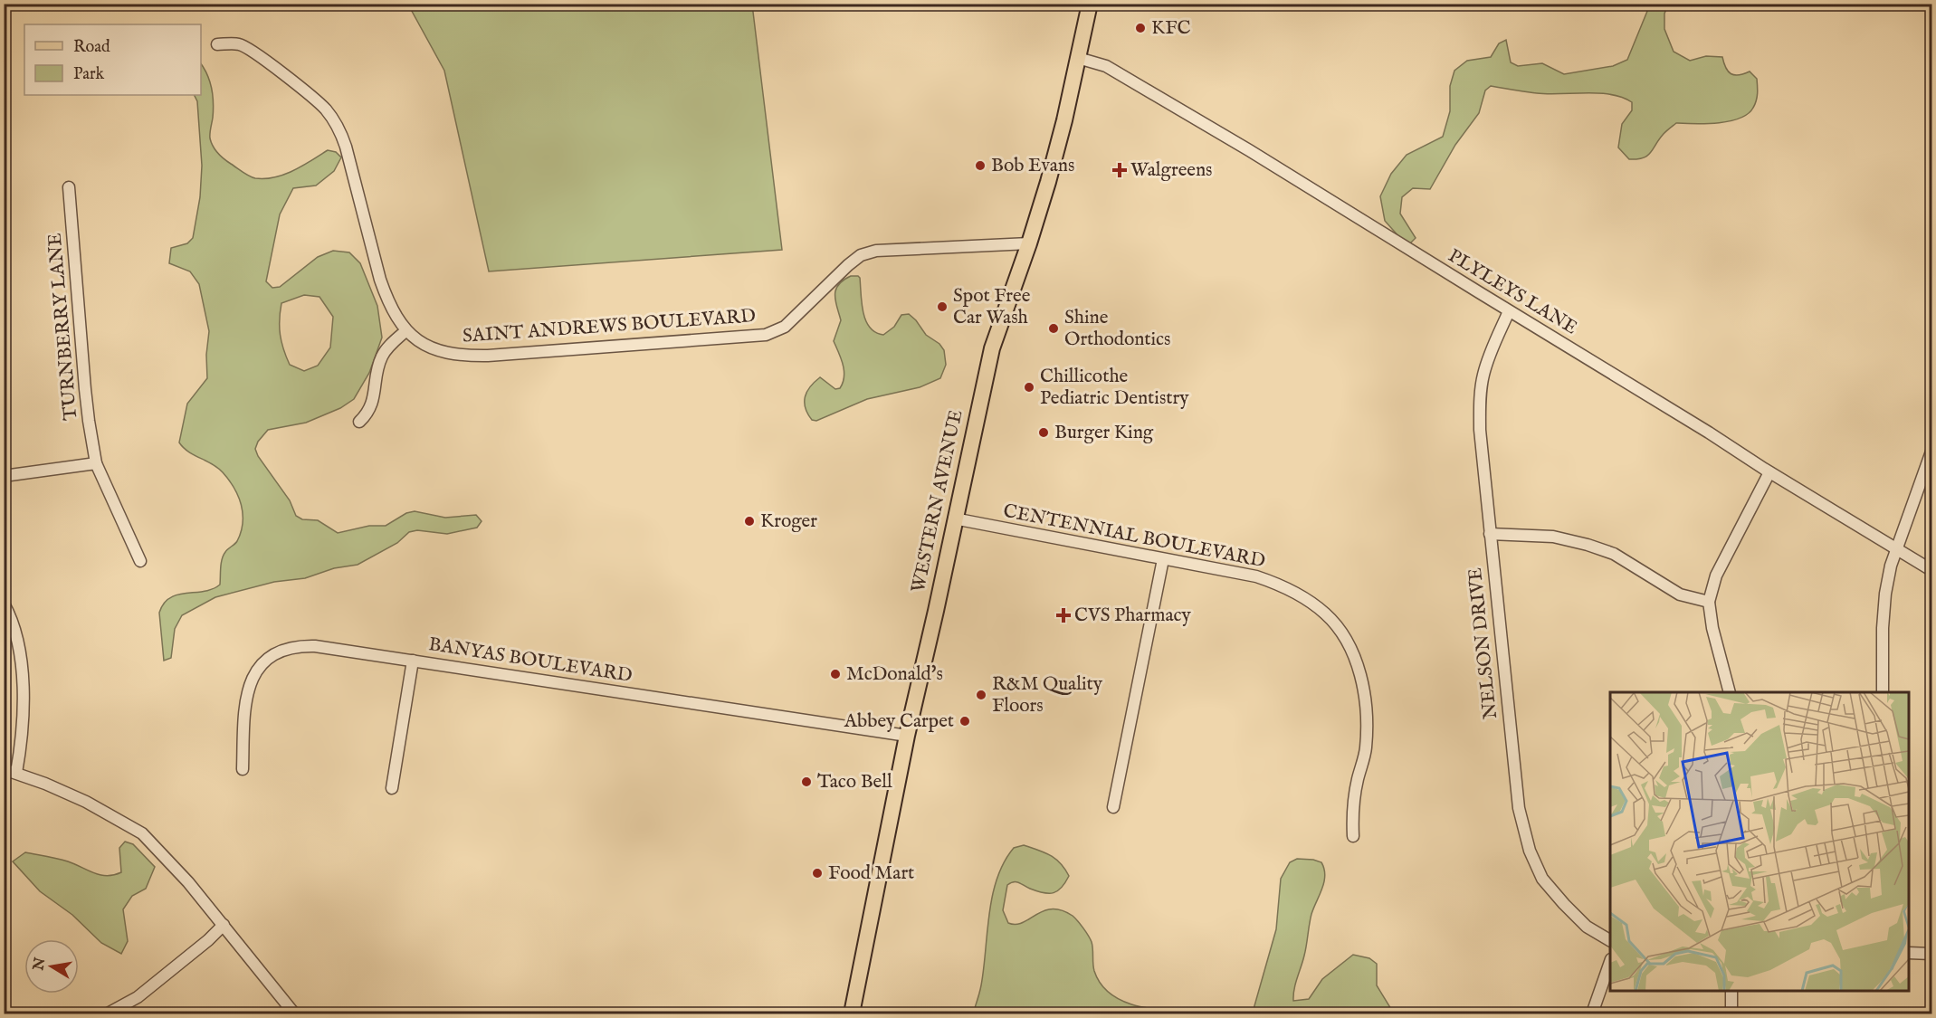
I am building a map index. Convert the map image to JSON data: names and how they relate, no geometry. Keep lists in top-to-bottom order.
{
  "streets": {
    "main road": ["WESTERN AVENUE"],
    "street": [
      "PLYLEYS LANE",
      "TURNBERRY LANE",
      "SAINT ANDREWS BOULEVARD",
      "CENTENNIAL BOULEVARD",
      "NELSON DRIVE",
      "BANYAS BOULEVARD"
    ]
  },
  "crossings": [
    ["PLYLEYS LANE", "WESTERN AVENUE"],
    ["PLYLEYS LANE", "NELSON DRIVE"],
    ["SAINT ANDREWS BOULEVARD", "WESTERN AVENUE"],
    ["WESTERN AVENUE", "CENTENNIAL BOULEVARD"],
    ["WESTERN AVENUE", "BANYAS BOULEVARD"]
  ],
  "places": {
    "other": [
      "KFC",
      "Bob Evans",
      "Spot Free Car Wash",
      "Shine Orthodontics",
      "Chillicothe Pediatric Dentistry",
      "Burger King",
      "Kroger",
      "McDonald's",
      "R&M Quality Floors",
      "Abbey Carpet",
      "Taco Bell",
      "Food Mart"
    ],
    "health": ["Walgreens", "CVS Pharmacy"]
  },
  "legend": ["Road", "Park"],
  "north": "left"
}
